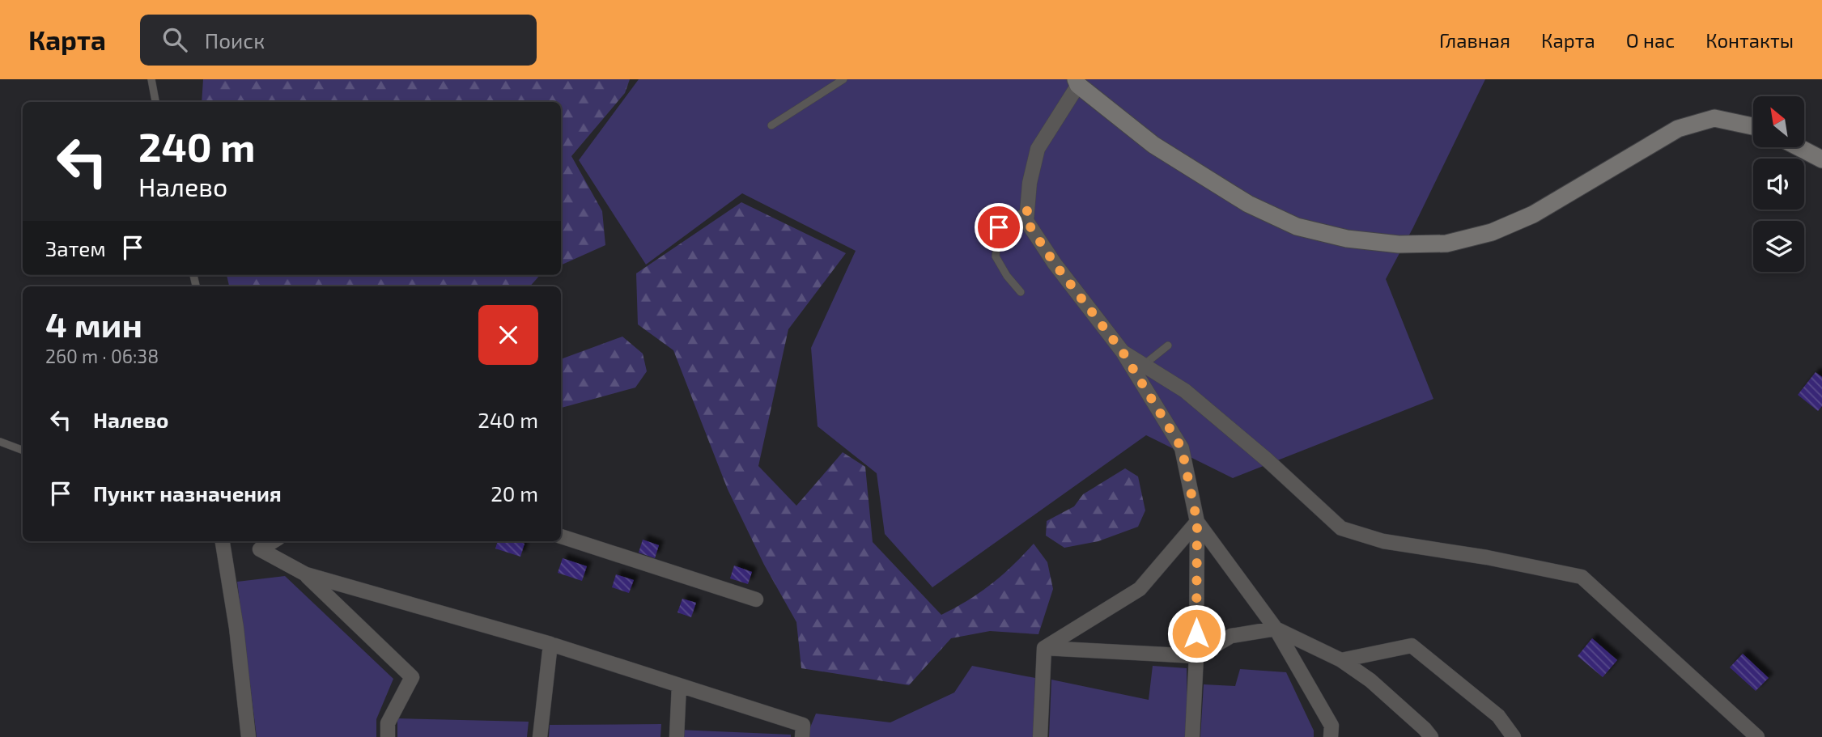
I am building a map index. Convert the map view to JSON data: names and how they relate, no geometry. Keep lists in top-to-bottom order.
{
  "north": "top left",
  "page": {
    "header": "Карта",
    "search": "Поиск",
    "nav": [
      "Главная",
      "Карта",
      "О нас",
      "Контакты"
    ],
    "turn": ["240 m", "Налево"],
    "then": "Затем",
    "heading": ["4 мин", "260 m · 06:38"],
    "list": [
      {
        "name": "Налево",
        "value": "240 m"
      },
      {
        "name": "Пункт назначения",
        "value": "20 m"
      }
    ]
  }
}
